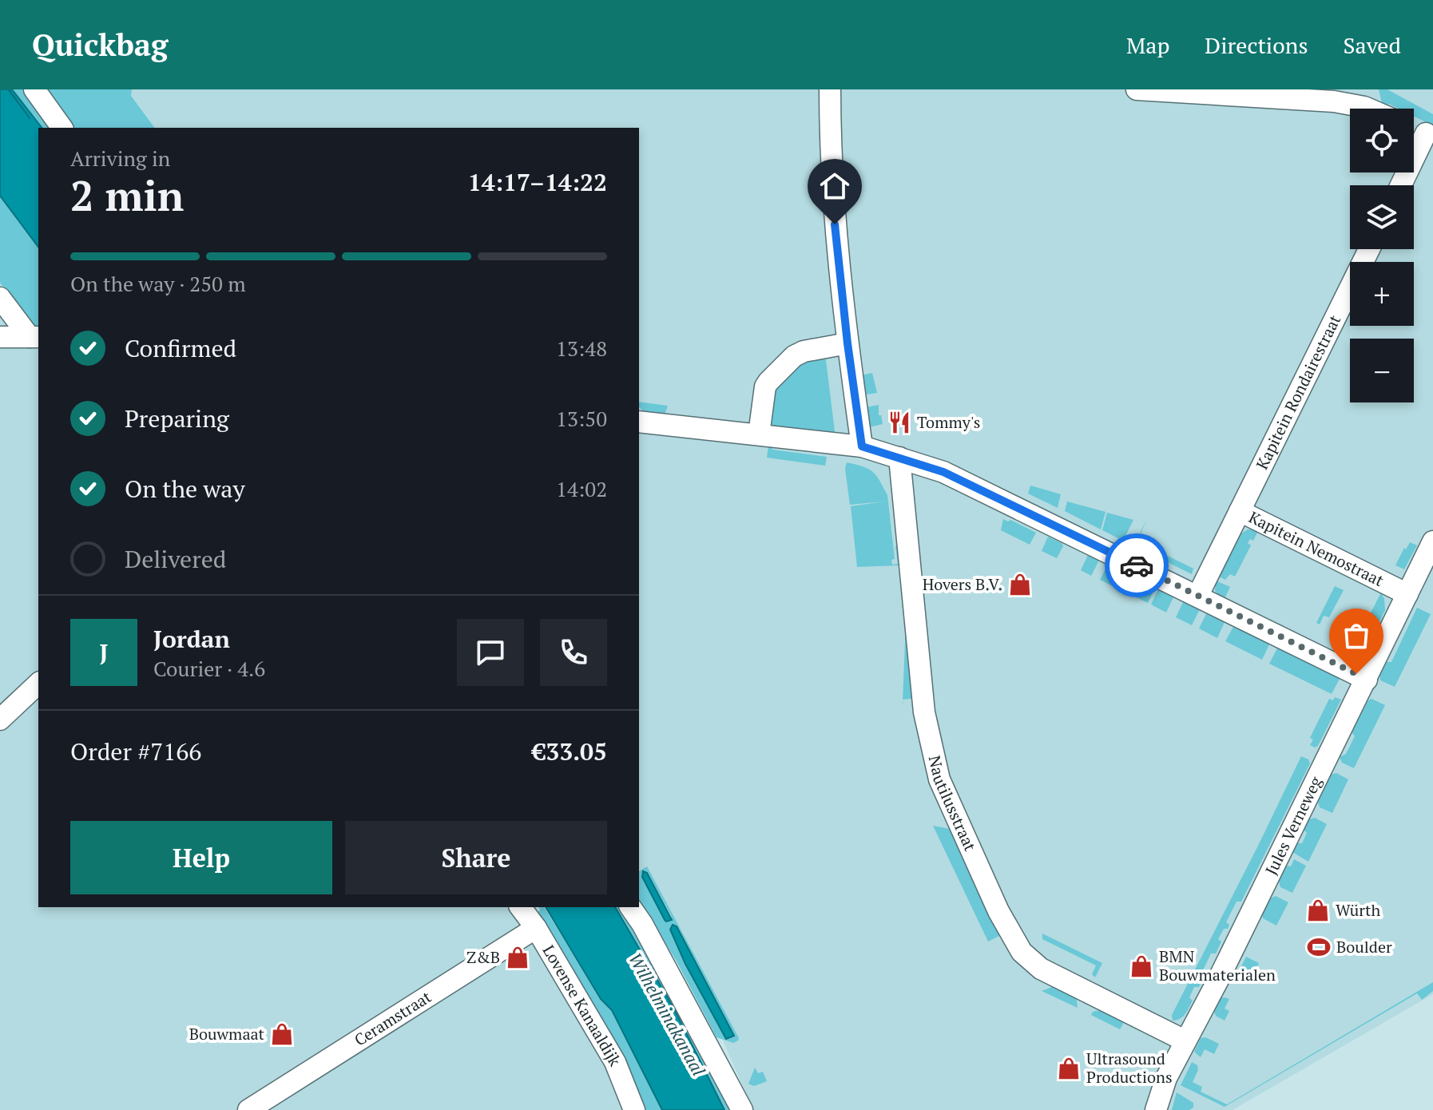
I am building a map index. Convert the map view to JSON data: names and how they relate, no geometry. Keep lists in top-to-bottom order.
{
  "streets": {
    "street": [
      "Kapitein Rondairestraat",
      "Kapitein Nemostraat",
      "Nautilusstraat",
      "Jules Verneweg",
      "Lovense Kanaaldijk",
      "Ceramstraat"
    ]
  },
  "crossings": [
    ["Kapitein Rondairestraat", "Kapitein Nemostraat"],
    ["Kapitein Nemostraat", "Jules Verneweg"],
    ["Nautilusstraat", "Jules Verneweg"],
    ["Lovense Kanaaldijk", "Ceramstraat"]
  ],
  "water": ["Wilhelminakanaal"],
  "places": {
    "restaurant": ["Tommy's"],
    "shop": [
      "Hovers B.V.",
      "Würth",
      "Z&B",
      "BMN Bouwmaterialen",
      "Bouwmaat",
      "Ultrasound Productions"
    ],
    "sports": ["Boulder"]
  },
  "page": {
    "header": "Quickbag",
    "nav": ["Map", "Directions", "Saved"],
    "map_buttons": ["+", "−"],
    "heading": ["2 min", "Arriving in", "14:17–14:22"],
    "panel": [
      "Jordan",
      "Courier · 4.6",
      "Order #7166",
      "€33.05"
    ],
    "bar": "On the way · 250 m",
    "list": [
      ["Confirmed", "13:48"],
      ["Preparing", "13:50"],
      ["On the way", "14:02"],
      "Delivered"
    ],
    "round": "J",
    "buttons": ["Help", "Share"]
  }
}
